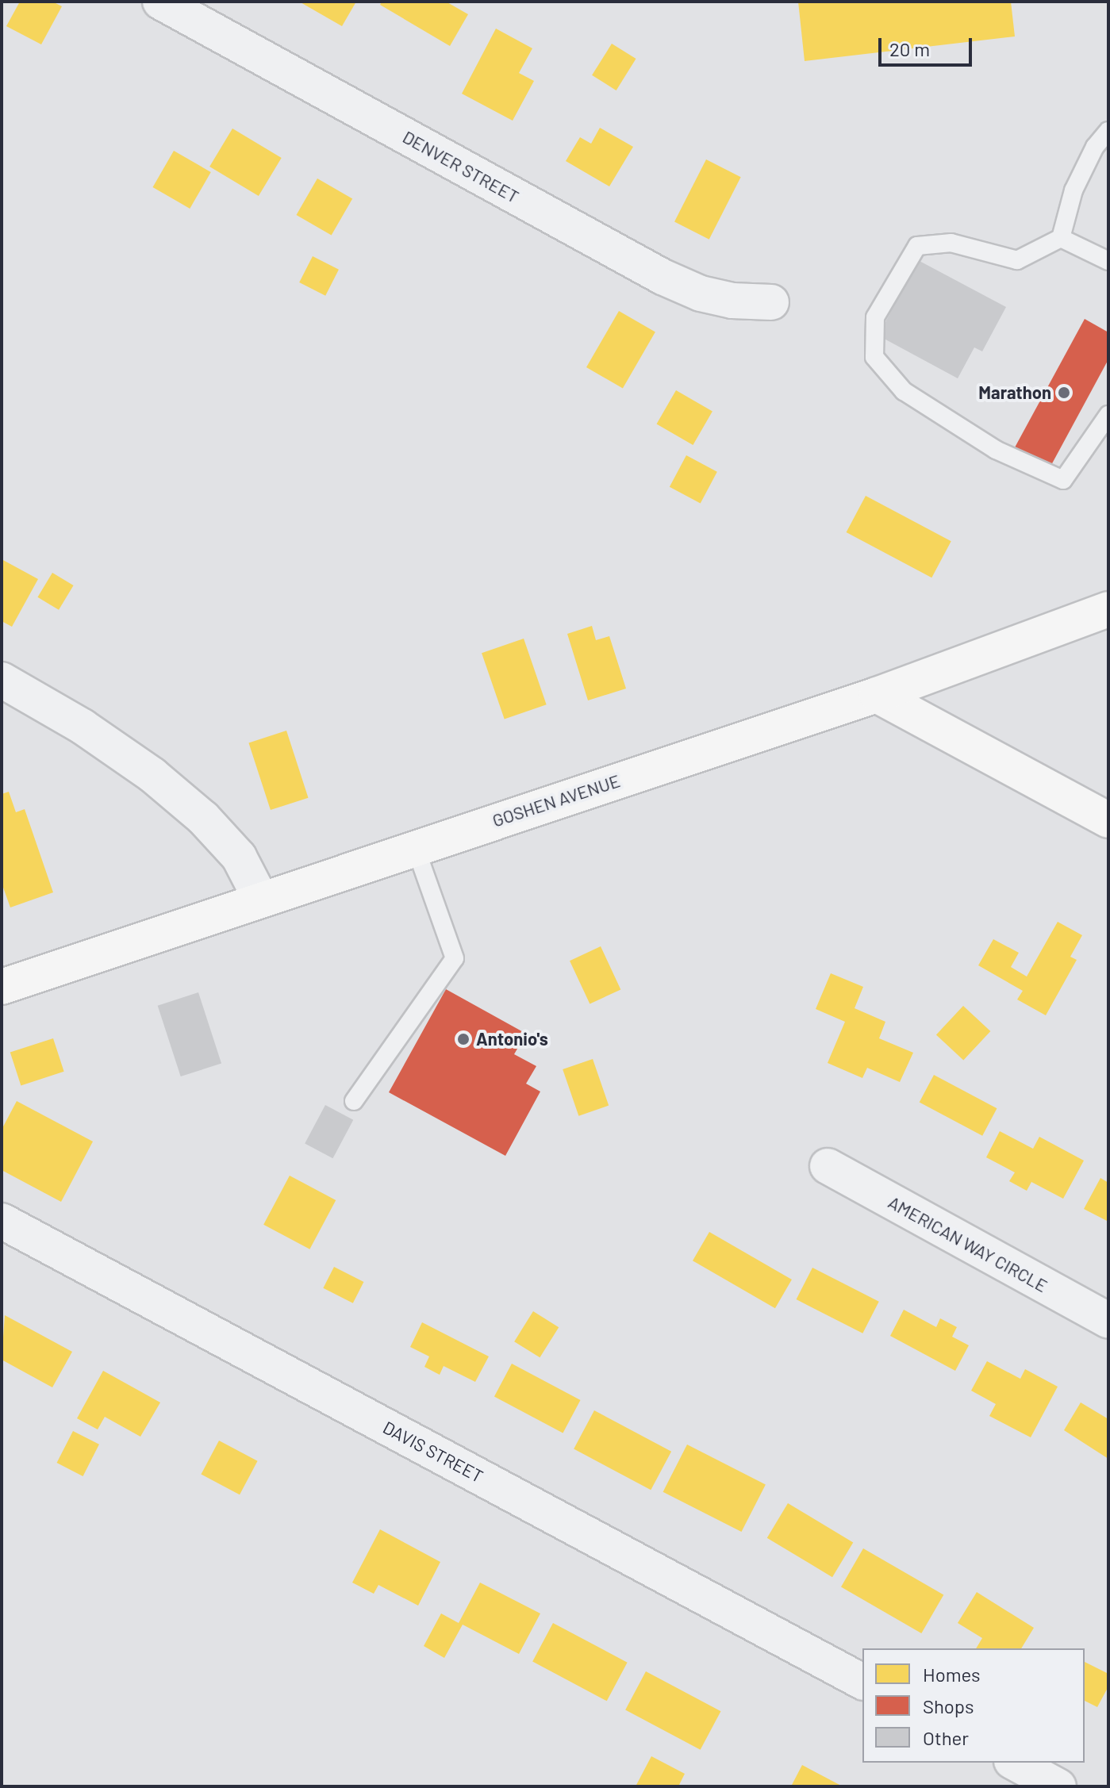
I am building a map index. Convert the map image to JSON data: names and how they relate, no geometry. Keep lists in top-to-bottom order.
{
  "streets": {
    "main road": ["GOSHEN AVENUE"],
    "street": ["DENVER STREET", "AMERICAN WAY CIRCLE", "DAVIS STREET"]
  },
  "places": ["Marathon", "Antonio's"],
  "legend": ["Homes", "Shops", "Other"],
  "scale_bar": "20 m"
}
